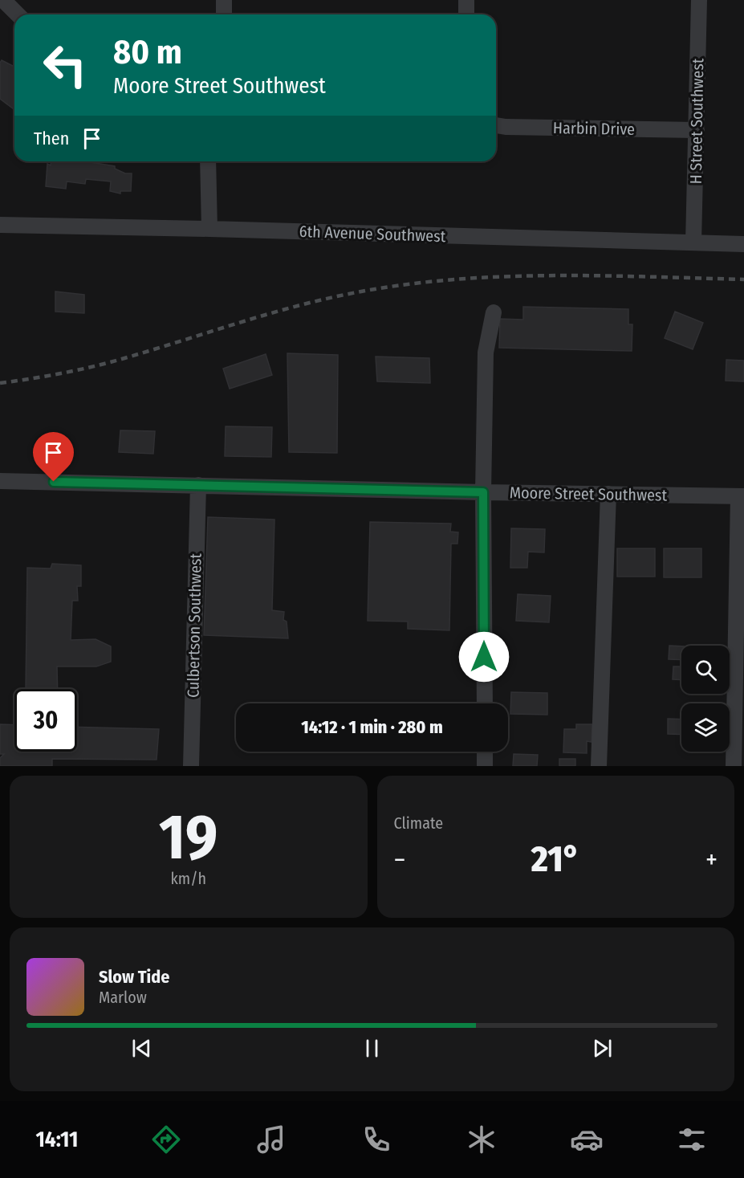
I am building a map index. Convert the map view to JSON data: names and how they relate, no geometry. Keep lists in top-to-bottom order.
{
  "streets": {
    "street": [
      "H Street Southwest",
      "Harbin Drive",
      "6th Avenue Southwest",
      "Moore Street Southwest",
      "Culbertson Southwest"
    ]
  },
  "crossings": [
    ["H Street Southwest", "Harbin Drive"],
    ["H Street Southwest", "6th Avenue Southwest"],
    ["Moore Street Southwest", "Culbertson Southwest"]
  ],
  "page": {
    "turn": ["80 m", "Moore Street Southwest"],
    "then": "Then",
    "limit": "30",
    "trip": "14:12 · 1 min · 280 m",
    "tile": [
      ["19", "km/h"],
      "Climate"
    ],
    "heat": ["−", "21°", "+"],
    "song": ["Slow Tide", "Marlow"],
    "tabs": "14:11"
  }
}
